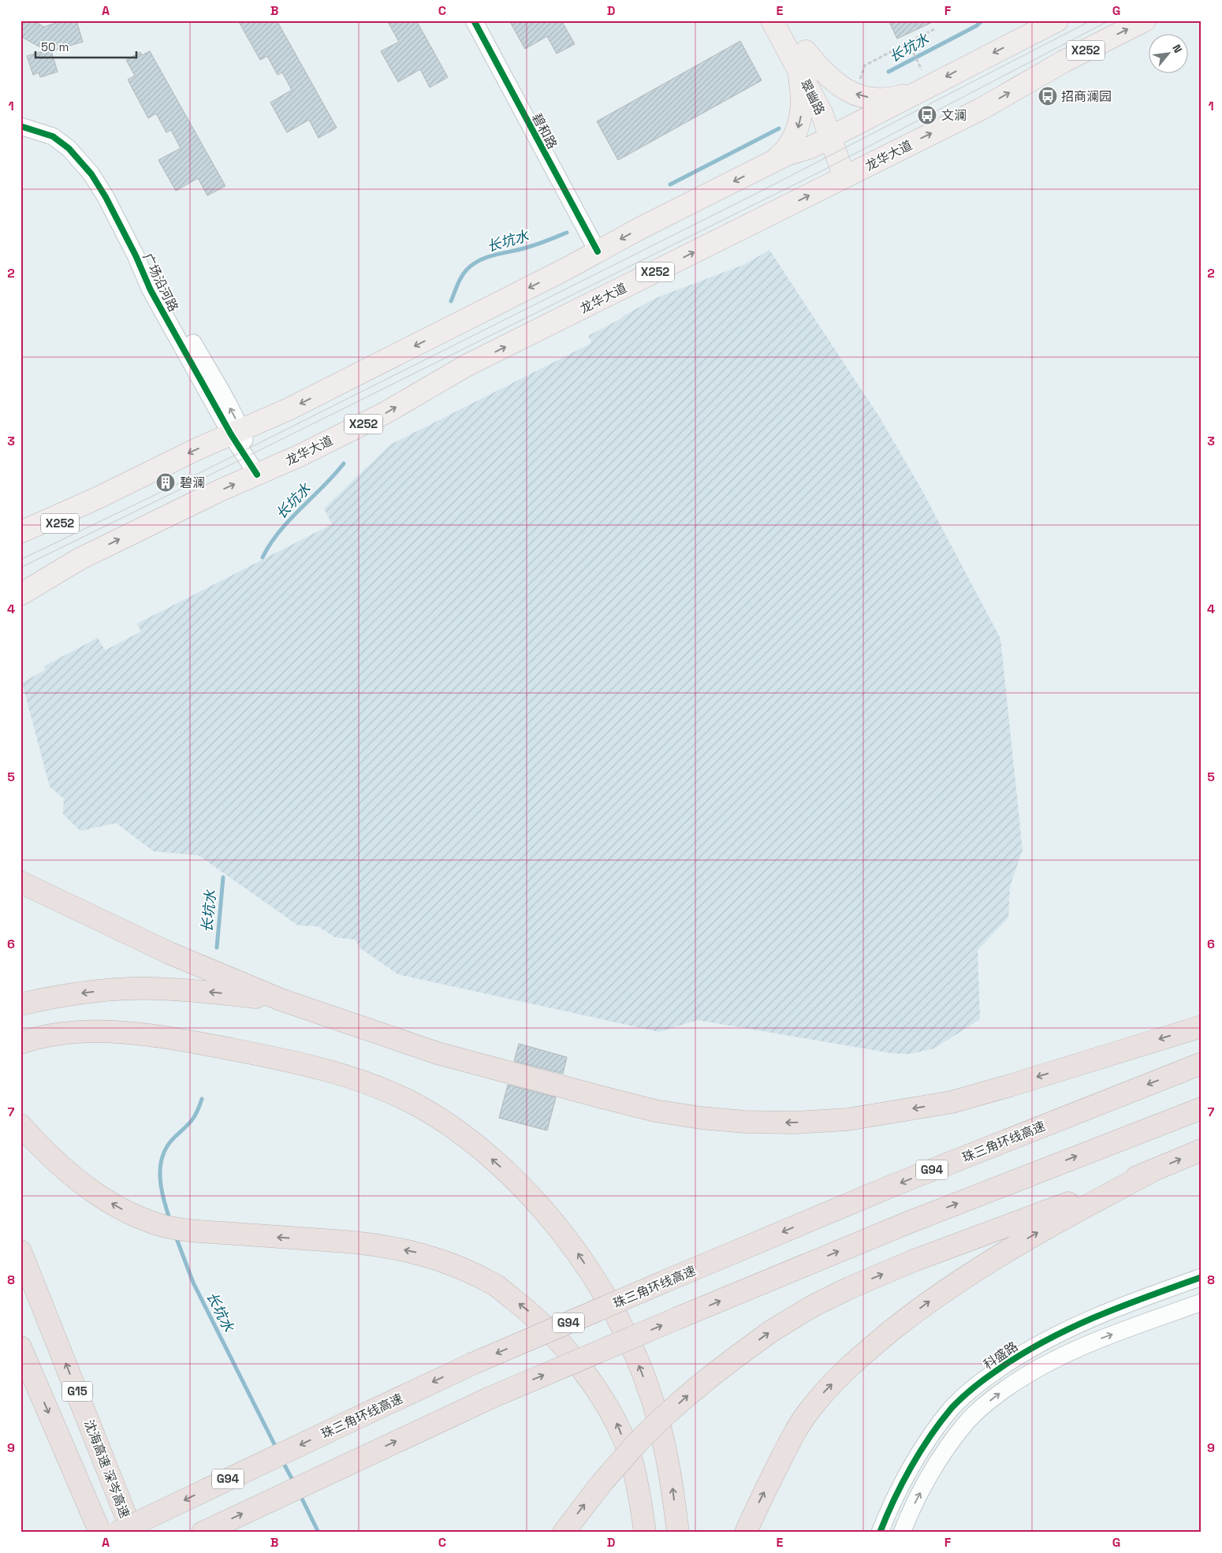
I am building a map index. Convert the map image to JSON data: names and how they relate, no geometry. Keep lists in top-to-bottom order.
{
  "streets": {
    "highway": [
      "珠三角环线高速",
      "G94",
      "G15",
      "沈海高速 深岑高速"
    ],
    "main road": ["X252", "翠幽路", "龙华大道"],
    "street": ["碧和路", "广场沿河路", "科盛路"]
  },
  "crossings": [
    ["X252", "翠幽路"],
    ["X252", "碧和路"],
    ["X252", "广场沿河路"],
    ["翠幽路", "龙华大道"],
    ["龙华大道", "广场沿河路"]
  ],
  "water": ["长坑水"],
  "places": {
    "bus stop": ["招商澜园", "文澜"],
    "building": ["碧澜"]
  },
  "scale_bar": "50 m",
  "north": "top right",
  "grid": {
    "columns": [
      "A",
      "B",
      "C",
      "D",
      "E",
      "F",
      "G"
    ],
    "rows": [
      "1",
      "2",
      "3",
      "4",
      "5",
      "6",
      "7",
      "8",
      "9"
    ]
  }
}
